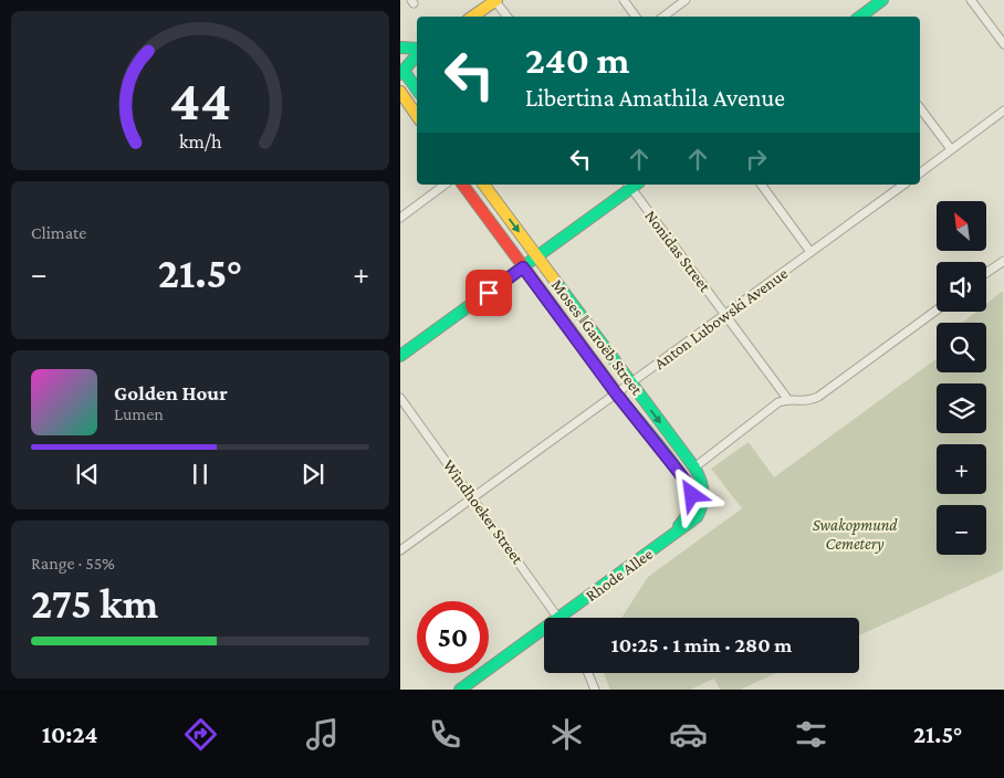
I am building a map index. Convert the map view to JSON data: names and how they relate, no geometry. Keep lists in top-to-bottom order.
{
  "streets": {
    "main road": ["Moses ǁGaroëb Street", "Rhode Allee"],
    "street": ["Nonidas Street", "Anton Lubowski Avenue", "Windhoeker Street"]
  },
  "crossings": [
    ["Nonidas Street", "Anton Lubowski Avenue"],
    ["Anton Lubowski Avenue", "Moses ǁGaroëb Street"],
    ["Anton Lubowski Avenue", "Windhoeker Street"],
    ["Moses ǁGaroëb Street", "Rhode Allee"]
  ],
  "parks": ["Swakopmund Cemetery"],
  "north": "top left",
  "page": {
    "turn": ["240 m", "Libertina Amathila Avenue"],
    "tile": [
      "Climate",
      ["Range · 55%", "275 km"]
    ],
    "map_buttons": ["+", "−"],
    "heat": ["−", "21.5°", "+"],
    "song": ["Golden Hour", "Lumen"],
    "limit": "50",
    "trip": "10:25 · 1 min · 280 m",
    "tabs": ["10:24", "21.5°"],
    "gauge": ["44", "km/h"]
  }
}
